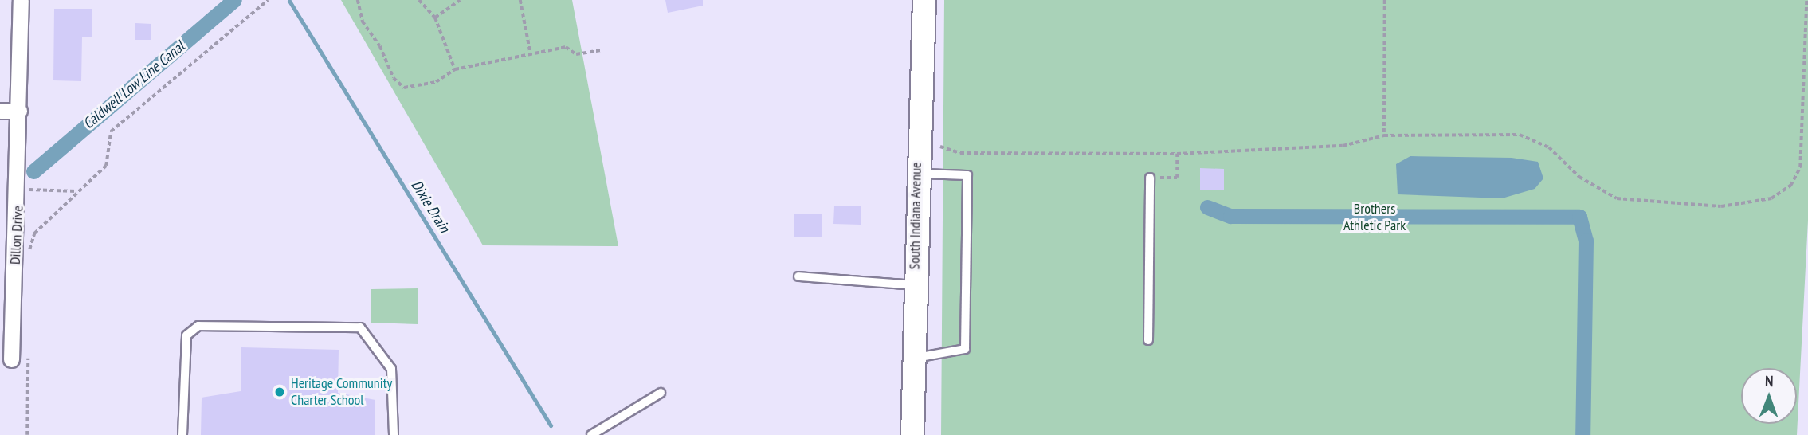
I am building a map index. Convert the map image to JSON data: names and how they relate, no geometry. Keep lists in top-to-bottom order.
{
  "streets": {
    "main road": ["South Indiana Avenue"],
    "street": ["Dillon Drive"]
  },
  "water": ["Caldwell Low Line Canal", "Dixie Drain"],
  "parks": ["Brothers Athletic Park"],
  "places": ["Heritage Community Charter School"],
  "north": "top"
}
